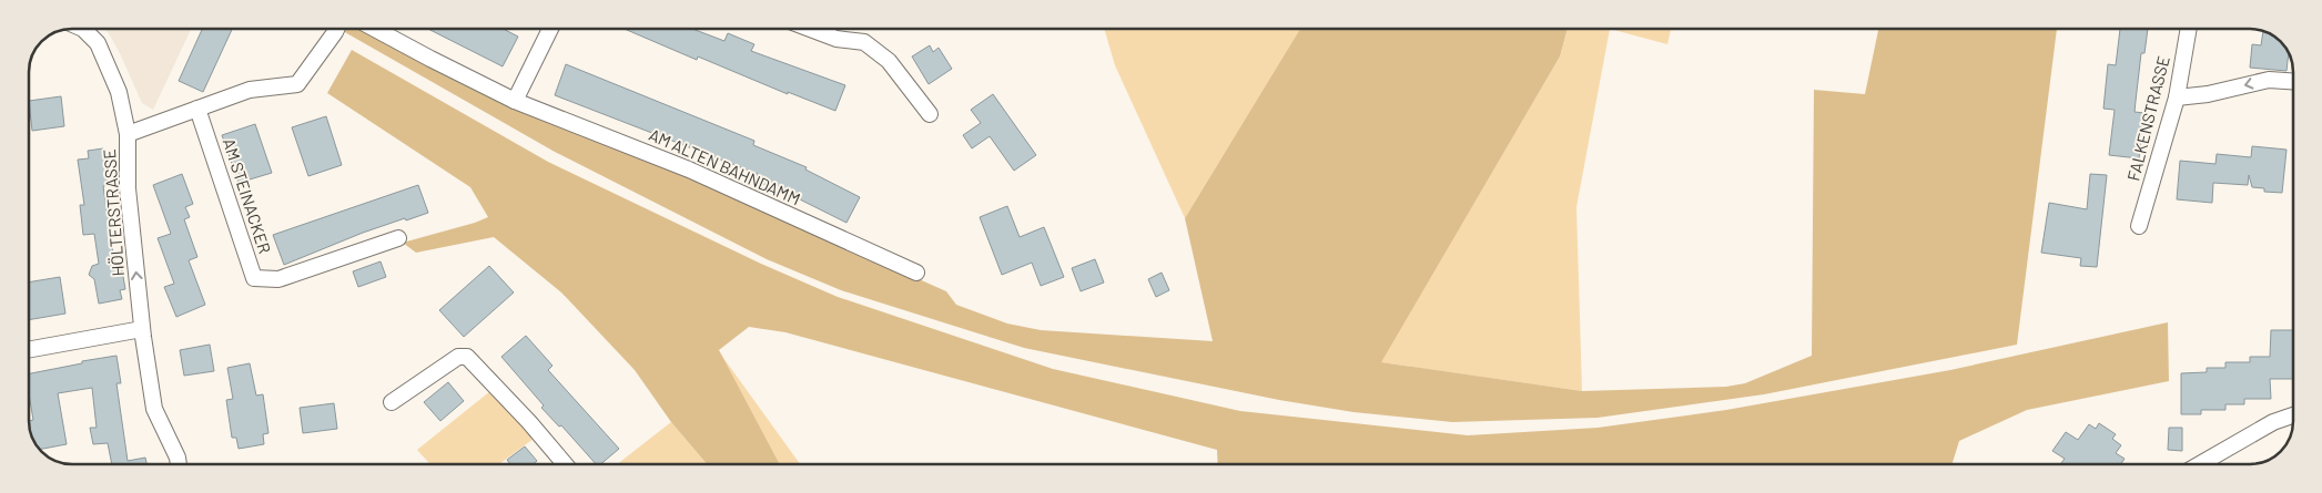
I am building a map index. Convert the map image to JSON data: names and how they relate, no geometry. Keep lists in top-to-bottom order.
{
  "streets": {
    "street": [
      "FALKENSTRASSE",
      "AM ALTEN BAHNDAMM",
      "AM STEINACKER",
      "HÖLTERSTRASSE"
    ]
  },
  "crossings": [
    ["AM STEINACKER", "HÖLTERSTRASSE"]
  ]
}
